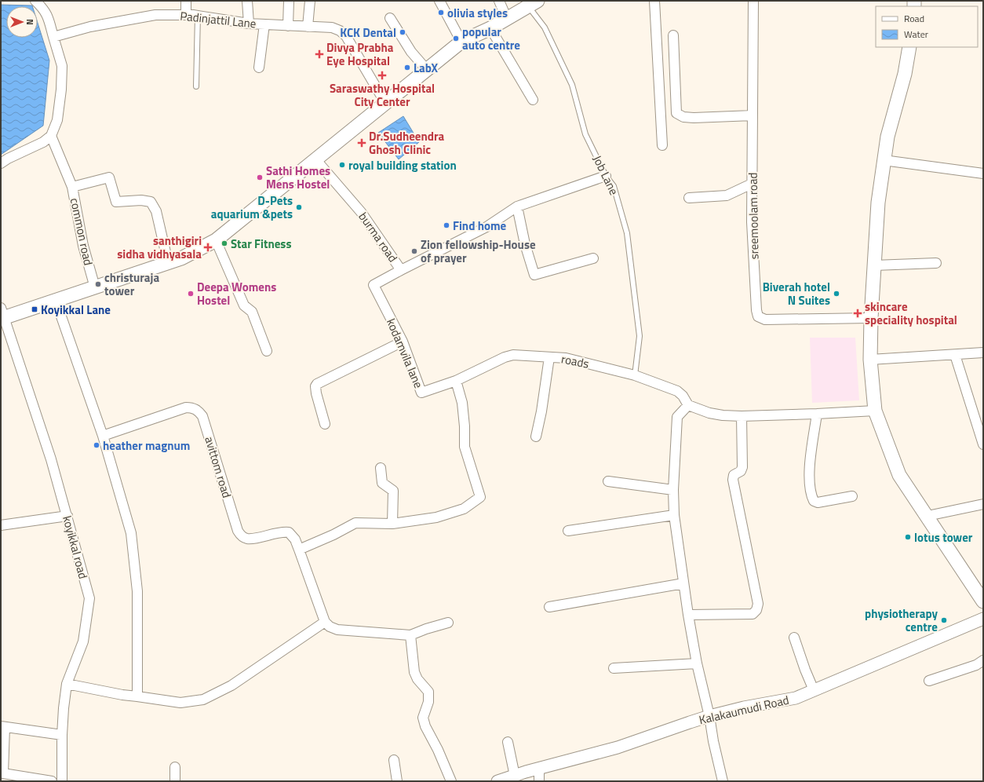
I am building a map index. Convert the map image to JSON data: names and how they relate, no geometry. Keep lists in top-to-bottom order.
{
  "streets": {
    "street": [
      "Padinjattil Lane",
      "sreemoolam road",
      "common road",
      "burma road",
      "kodamvila lane",
      "roads",
      "avittom road",
      "koyikkal road",
      "Kalakaumudi Road"
    ],
    "lane": ["Job Lane"]
  },
  "crossings": [
    ["Job Lane", "burma road"],
    ["Job Lane", "roads"],
    ["burma road", "kodamvila lane"],
    ["kodamvila lane", "roads"]
  ],
  "places": {
    "other": [
      "olivia styles",
      "KCK Dental",
      "popular auto centre",
      "LabX",
      "royal building station",
      "Sathi Homes Mens Hostel",
      "D-Pets aquarium &pets",
      "Find home",
      "Star Fitness",
      "Zion fellowship-House of prayer",
      "christuraja tower",
      "Deepa Womens Hostel",
      "Biverah hotel N Suites",
      "heather magnum",
      "lotus tower",
      "physiotherapy centre"
    ],
    "health": [
      "Divya Prabha Eye Hospital",
      "Saraswathy Hospital City Center",
      "Dr.Sudheendra Ghosh Clinic",
      "santhigiri sidha vidhyasala",
      "skincare speciality hospital"
    ],
    "transit": ["Koyikkal Lane"]
  },
  "legend": ["Road", "Water"],
  "north": "right"
}
